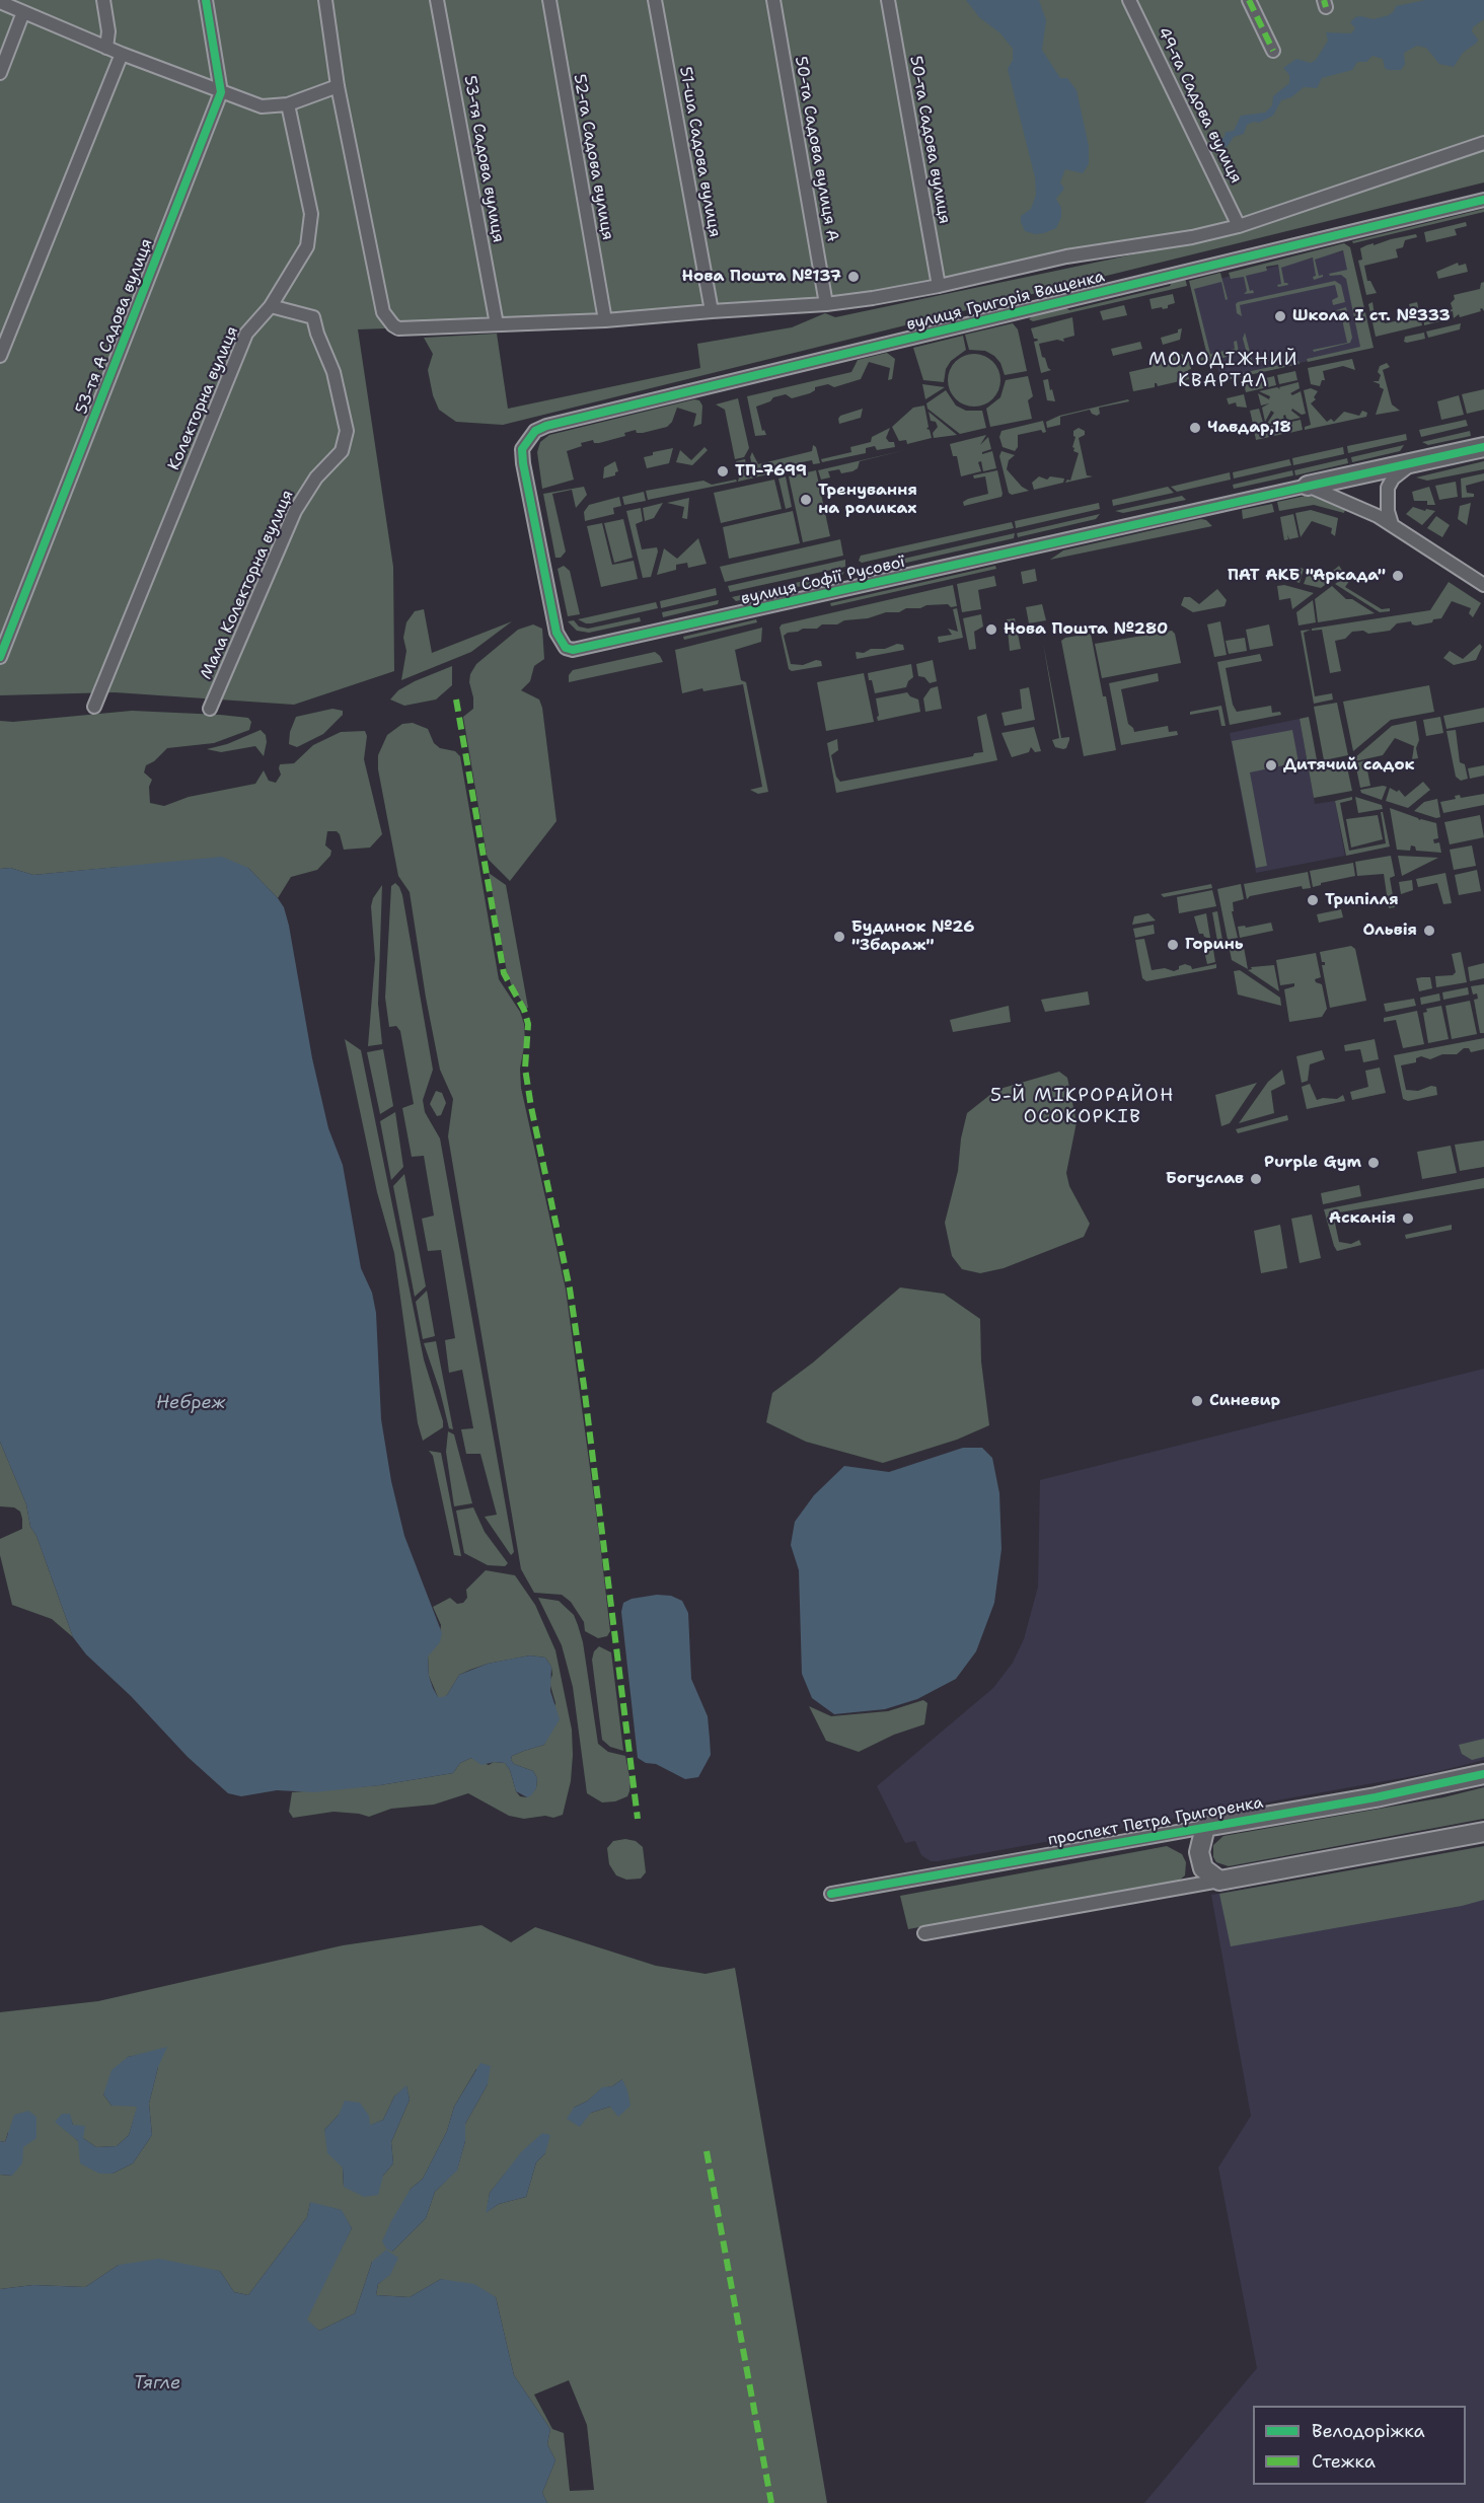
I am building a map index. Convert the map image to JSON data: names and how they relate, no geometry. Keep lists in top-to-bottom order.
{
  "streets": {
    "street": [
      "49-та Садова вулиця",
      "50-та Садова вулиця",
      "50-та Садова вулиця А",
      "51-ша Садова вулиця",
      "52-га Садова вулиця",
      "53-тя Садова вулиця",
      "вулиця Григорія Ващенка",
      "53-тя А Садова вулиця",
      "Колекторна вулиця",
      "вулиця Софії Русової",
      "Мала Колекторна вулиця",
      "проспект Петра Григоренка"
    ]
  },
  "crossings": [
    ["вулиця Григорія Ващенка", "вулиця Софії Русової"],
    ["Колекторна вулиця", "Мала Колекторна вулиця"]
  ],
  "districts": ["МОЛОДІЖНИЙ КВАРТАЛ", "5-Й МІКРОРАЙОН ОСОКОРКІВ"],
  "water": ["Небреж", "Тягле"],
  "places": [
    "Нова Пошта №137",
    "Школа І ст. №333",
    "Чавдар,18",
    "ТП-7699",
    "Тренування на роликах",
    "ПАТ АКБ \"Аркада\"",
    "Нова Пошта №280",
    "Дитячий садок",
    "Трипілля",
    "Ольвія",
    "Будинок №26 \"Збараж\"",
    "Горинь",
    "Purple Gym",
    "Богуслав",
    "Асканія",
    "Синевир"
  ],
  "legend": ["Велодоріжка", "Стежка"]
}
